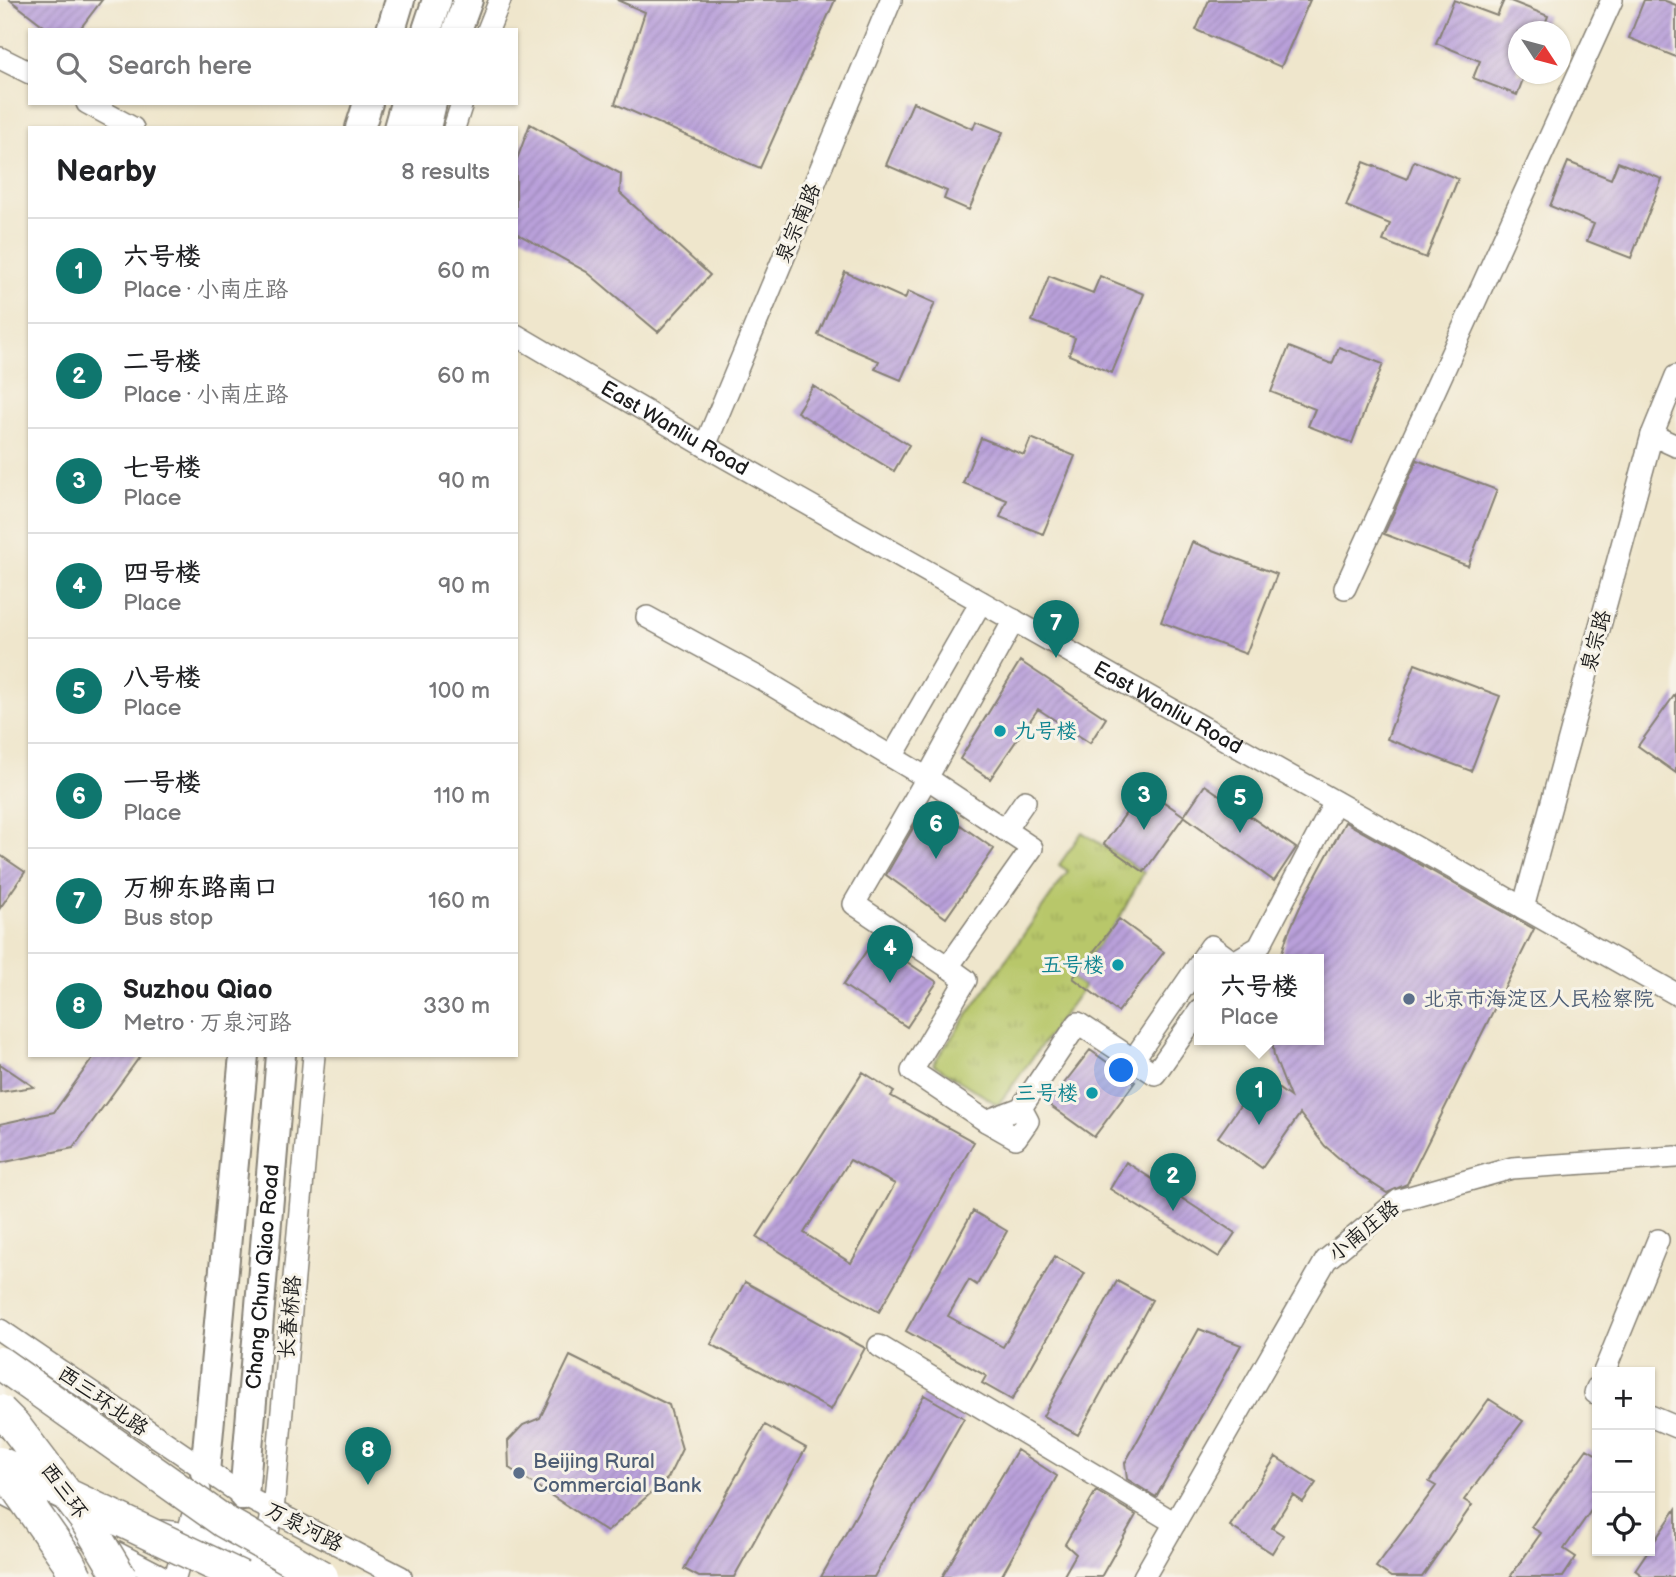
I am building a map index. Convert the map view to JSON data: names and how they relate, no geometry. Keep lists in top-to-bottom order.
{
  "streets": {
    "highway": ["西三环"],
    "main road": ["Chang Chun Qiao Road"],
    "street": [
      "泉宗南路",
      "East Wanliu Road",
      "泉宗路",
      "小南庄路",
      "长春桥路",
      "西三环北路",
      "万泉河路"
    ]
  },
  "crossings": [
    ["泉宗南路", "East Wanliu Road"],
    ["East Wanliu Road", "泉宗路"],
    ["Chang Chun Qiao Road", "西三环北路"],
    ["Chang Chun Qiao Road", "万泉河路"],
    ["长春桥路", "万泉河路"],
    ["西三环北路", "万泉河路"]
  ],
  "places": [
    "九号楼",
    "五号楼",
    "北京市海淀区人民检察院",
    "三号楼",
    "Beijing Rural Commercial Bank"
  ],
  "north": "bottom right",
  "page": {
    "search": "Search here",
    "heading": ["Nearby", "8 results"],
    "list": [
      {
        "mark": "1",
        "name": "六号楼",
        "note": "Place · 小南庄路",
        "value": "60 m"
      },
      {
        "mark": "2",
        "name": "二号楼",
        "note": "Place · 小南庄路",
        "value": "60 m"
      },
      {
        "mark": "3",
        "name": "七号楼",
        "note": "Place",
        "value": "90 m"
      },
      {
        "mark": "4",
        "name": "四号楼",
        "note": "Place",
        "value": "90 m"
      },
      {
        "mark": "5",
        "name": "八号楼",
        "note": "Place",
        "value": "100 m"
      },
      {
        "mark": "6",
        "name": "一号楼",
        "note": "Place",
        "value": "110 m"
      },
      {
        "mark": "7",
        "name": "万柳东路南口",
        "note": "Bus stop",
        "value": "160 m"
      },
      {
        "mark": "8",
        "name": "Suzhou Qiao",
        "note": "Metro · 万泉河路",
        "value": "330 m"
      }
    ],
    "pins": [
      "7",
      "3",
      "5",
      "6",
      "4",
      "1",
      "2",
      "8"
    ],
    "popup": ["六号楼", "Place"],
    "map_buttons": ["+", "−"]
  }
}
